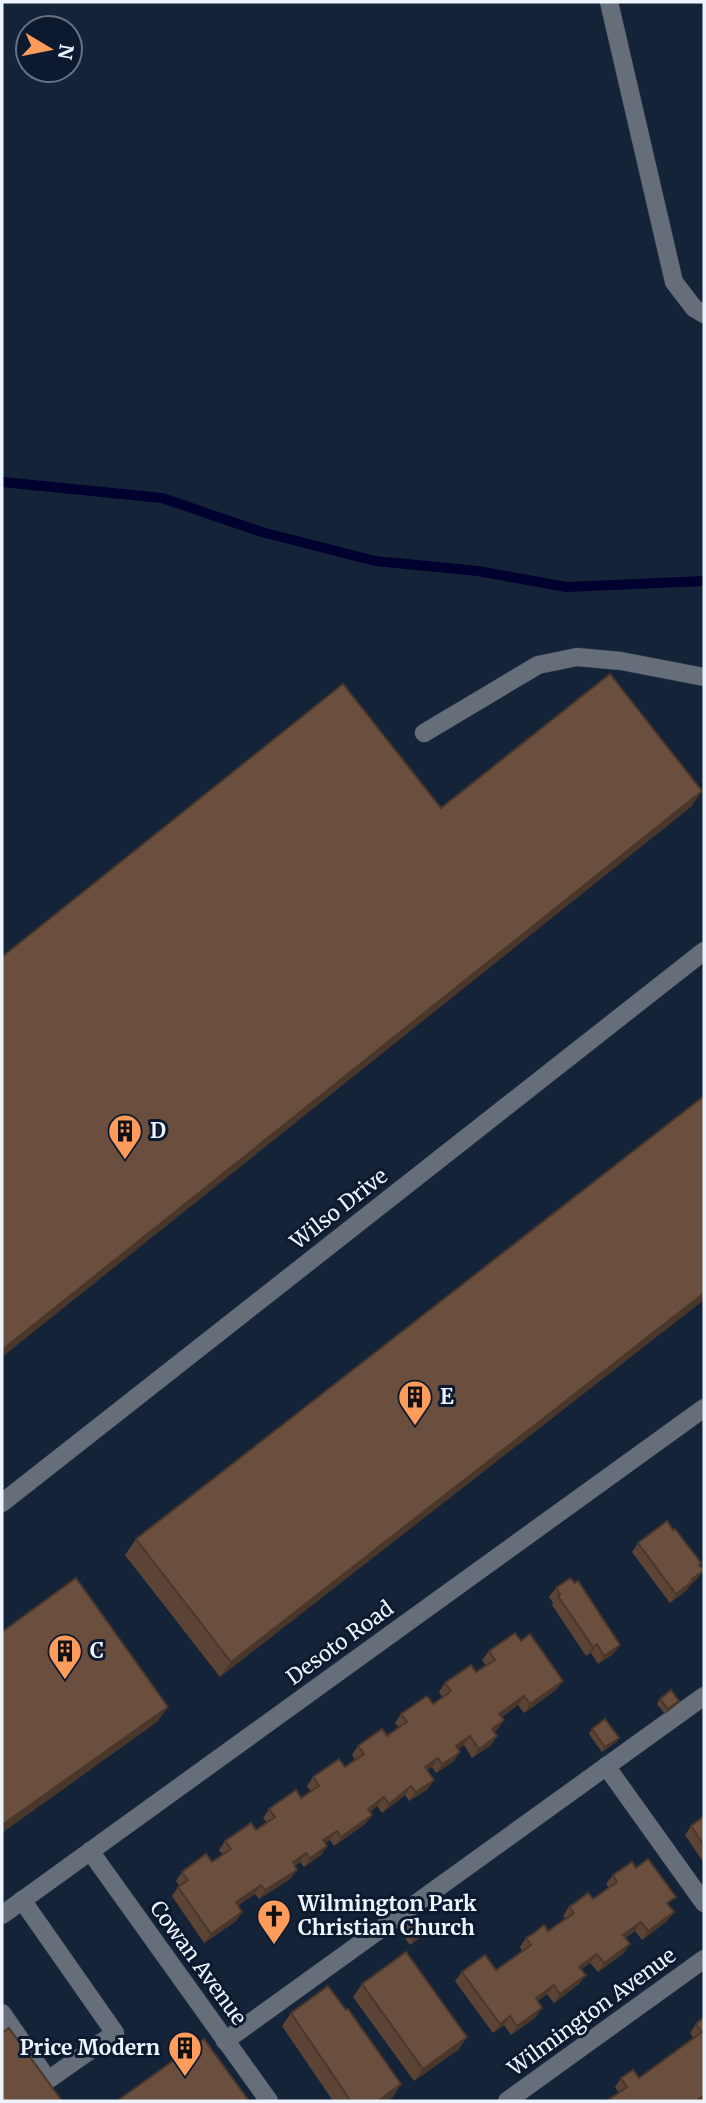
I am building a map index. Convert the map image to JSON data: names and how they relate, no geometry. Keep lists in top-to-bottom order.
{
  "streets": {
    "street": [
      "Wilso Drive",
      "Desoto Road",
      "Cowan Avenue",
      "Wilmington Avenue"
    ]
  },
  "crossings": [
    ["Desoto Road", "Cowan Avenue"]
  ],
  "places": {
    "building": [
      "D",
      "E",
      "C",
      "Price Modern"
    ],
    "church": ["Wilmington Park Christian Church"]
  },
  "north": "right"
}
